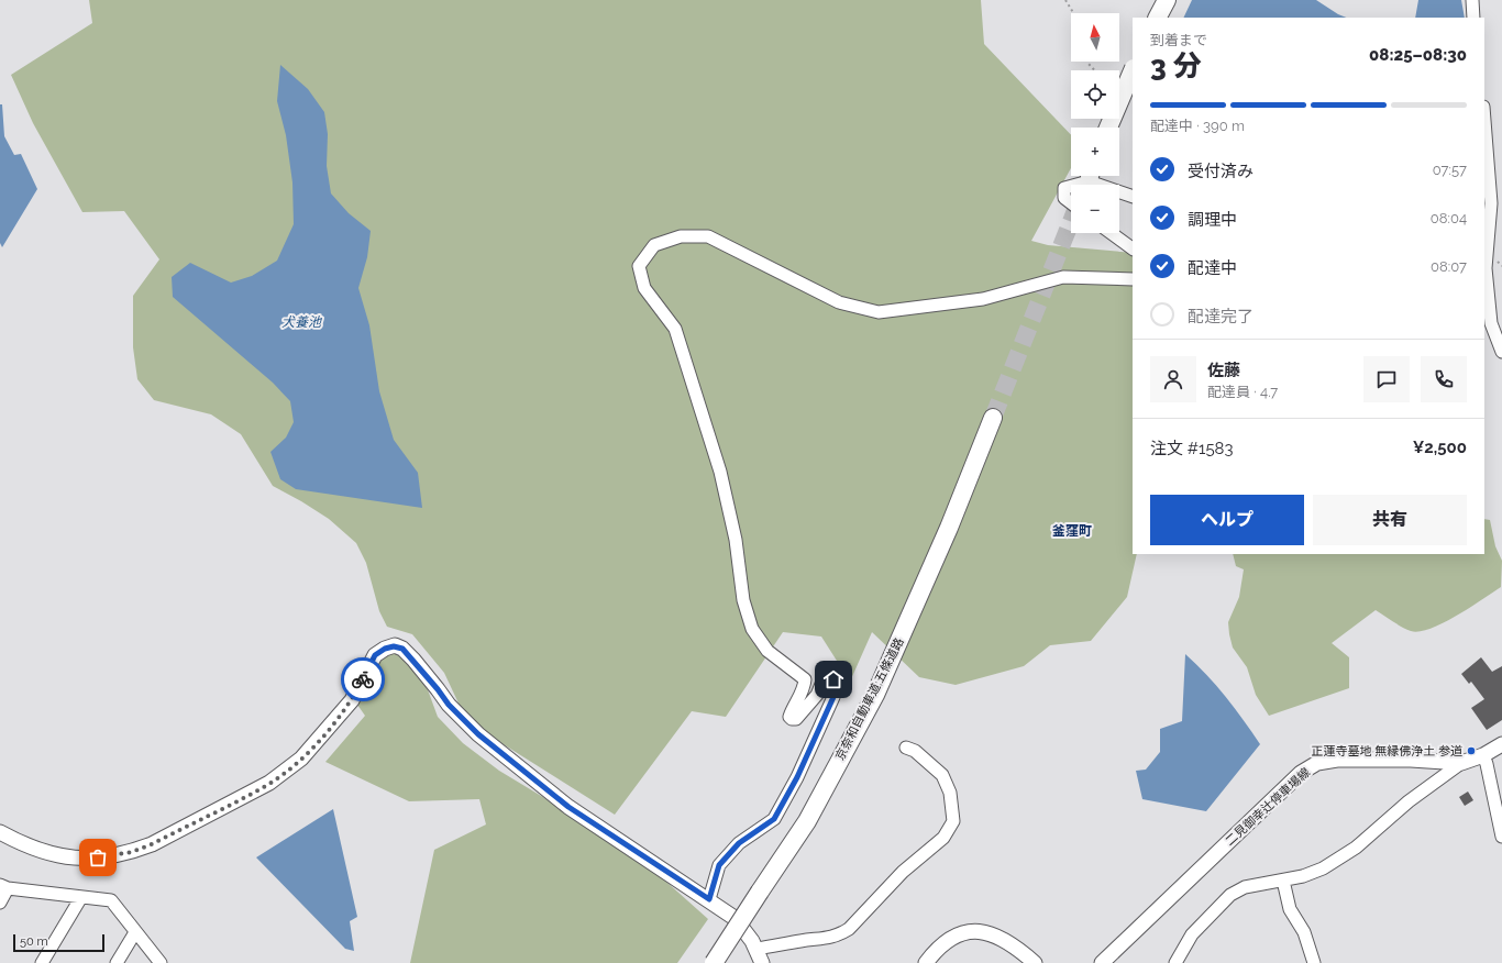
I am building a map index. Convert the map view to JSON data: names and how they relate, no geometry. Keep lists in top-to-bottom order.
{
  "streets": {
    "highway": ["京奈和自動車道;五條道路"],
    "main road": ["二見御幸辻停車場線"]
  },
  "districts": ["釜窪町"],
  "water": ["犬養池"],
  "places": ["正蓮寺墓地 無縁佛浄土 参道"],
  "scale_bar": "50 m",
  "north": "top",
  "page": {
    "map_buttons": ["+", "−"],
    "heading": ["3 分", "到着まで", "08:25–08:30"],
    "panel": [
      "佐藤",
      "配達員 · 4.7",
      "注文 #1583",
      "¥2,500"
    ],
    "bar": "配達中 · 390 m",
    "list": [
      ["受付済み", "07:57"],
      ["調理中", "08:04"],
      ["配達中", "08:07"],
      "配達完了"
    ],
    "buttons": ["ヘルプ", "共有"],
    "scale": "50 m"
  }
}
